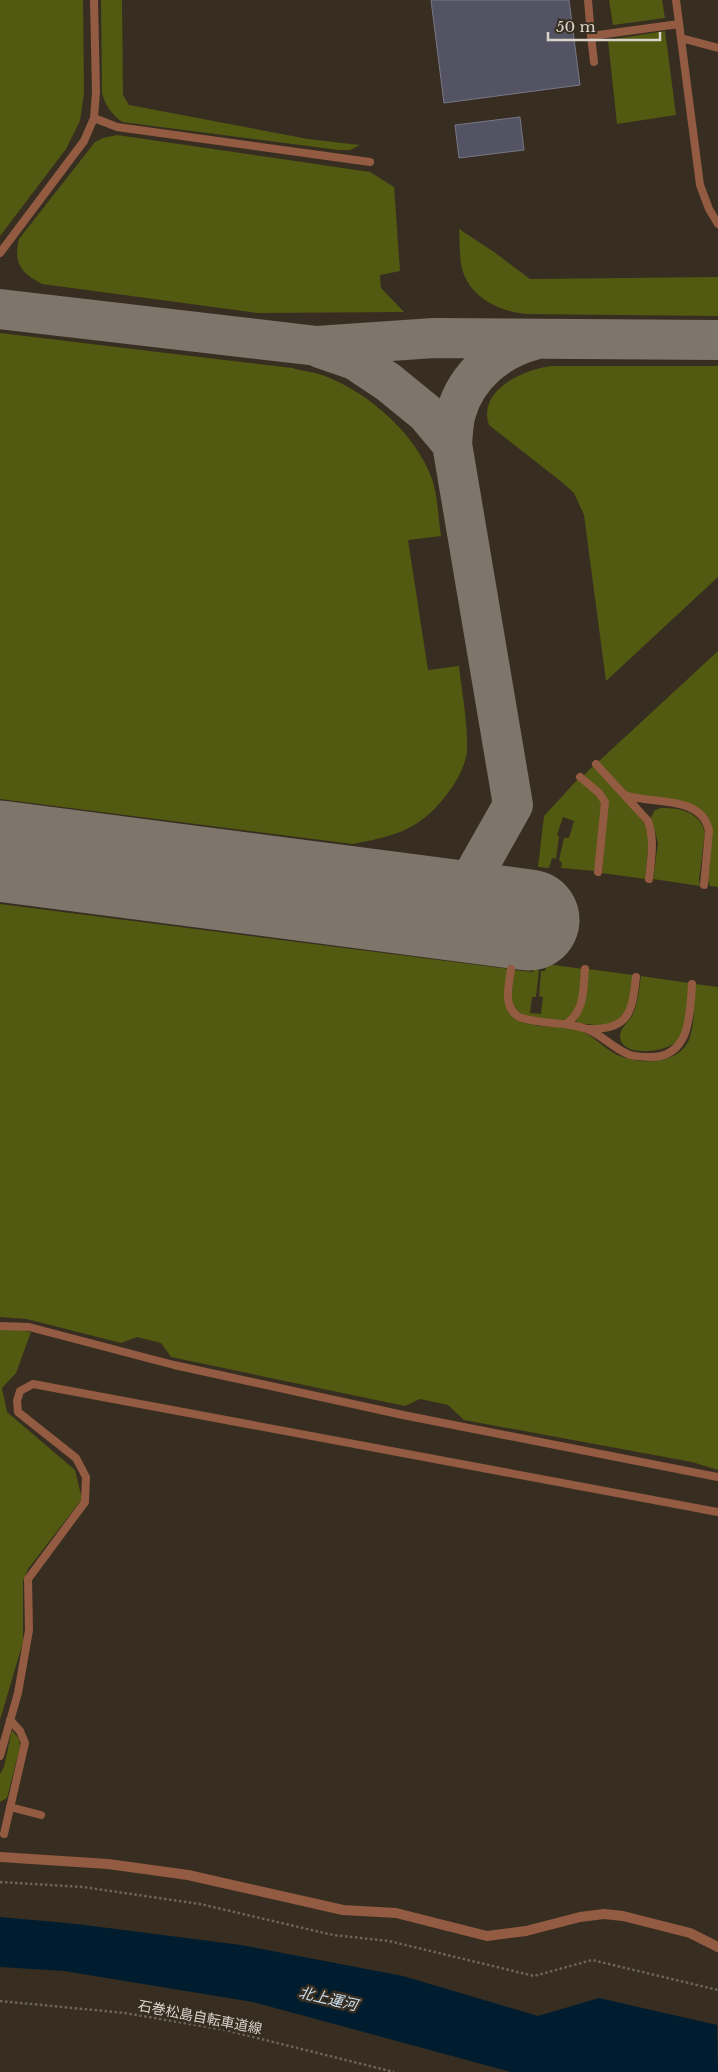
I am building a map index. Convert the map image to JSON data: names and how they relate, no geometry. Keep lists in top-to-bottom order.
{
  "streets": {
    "path": ["石巻松島自転車道線"]
  },
  "water": ["北上運河"],
  "scale_bar": "50 m"
}
